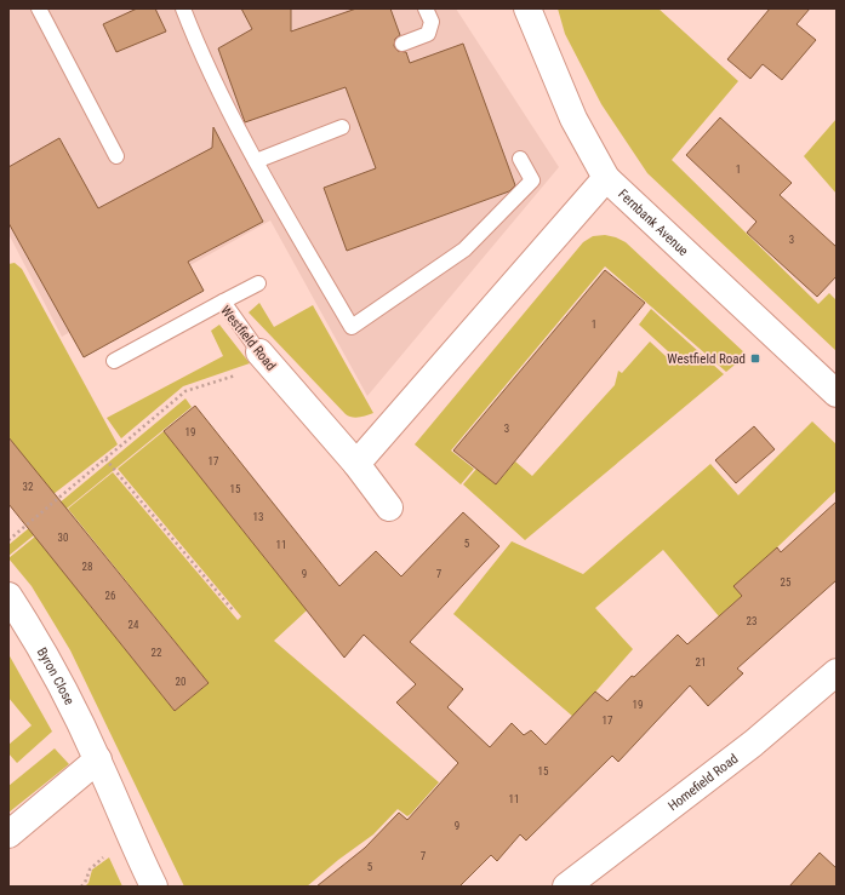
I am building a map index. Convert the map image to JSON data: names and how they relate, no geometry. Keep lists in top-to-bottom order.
{
  "streets": {
    "street": [
      "Fernbank Avenue",
      "Westfield Road",
      "Byron Close",
      "Homefield Road"
    ]
  },
  "places": {
    "transit": ["Westfield Road"]
  },
  "house_numbers": [
    "1",
    "3",
    "1",
    "3",
    "19",
    "17",
    "32",
    "15",
    "13",
    "30",
    "5",
    "11",
    "28",
    "9",
    "7",
    "25",
    "26",
    "23",
    "24",
    "22",
    "21",
    "20",
    "19",
    "17",
    "15",
    "11",
    "9",
    "7",
    "5"
  ]
}
